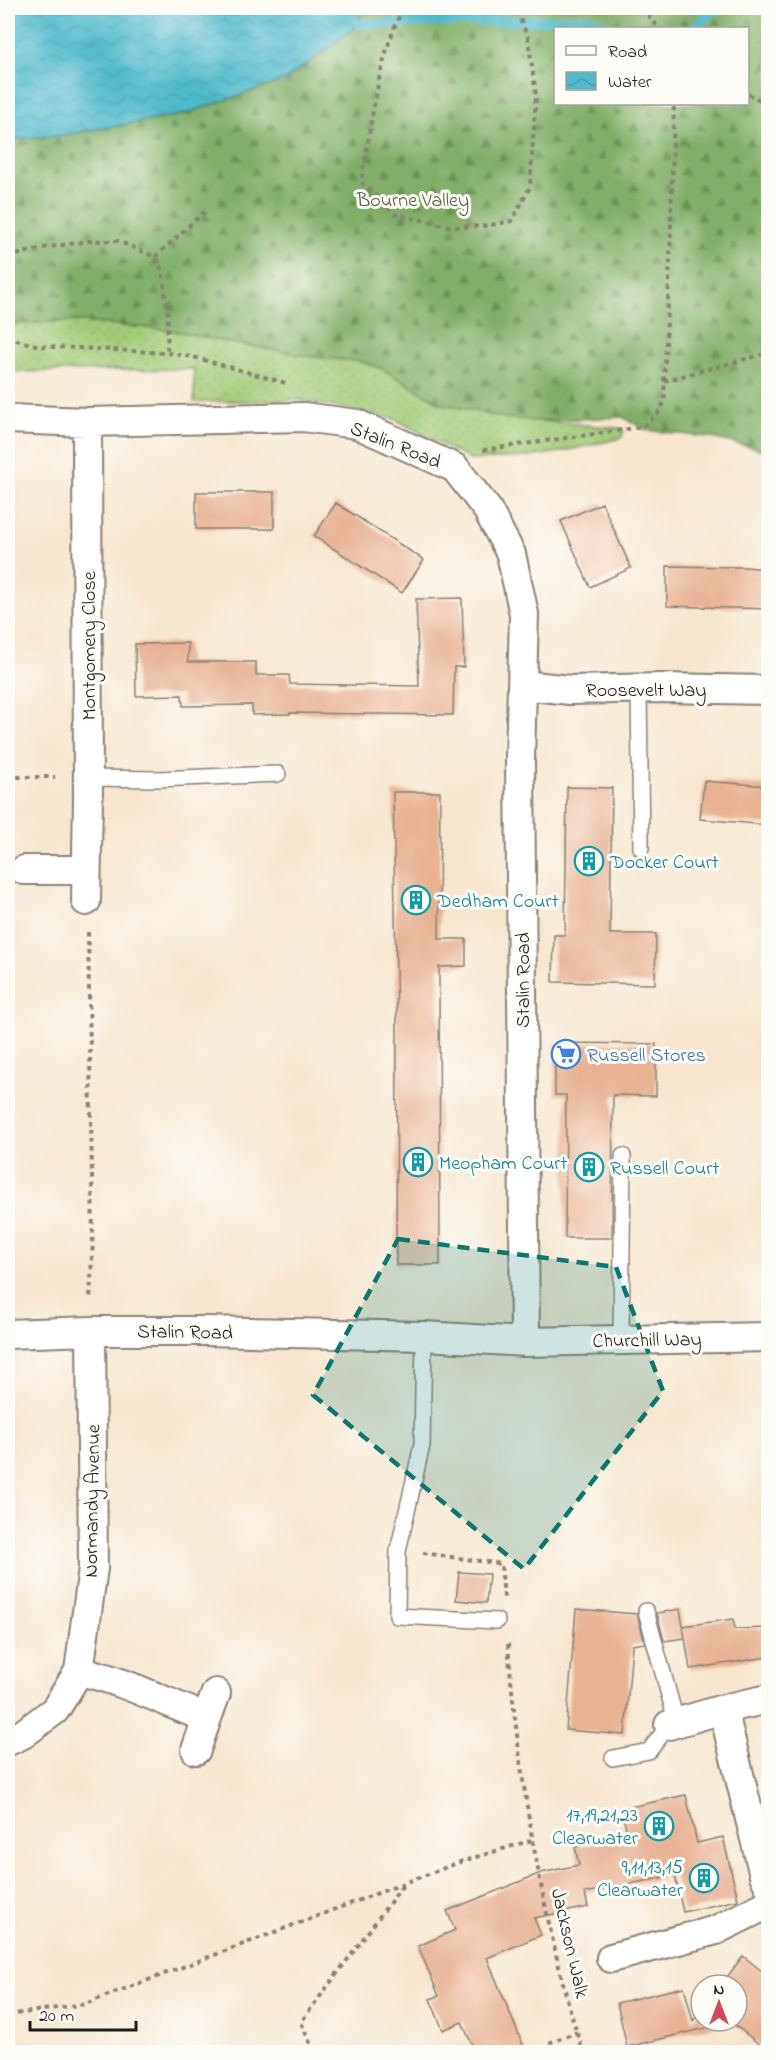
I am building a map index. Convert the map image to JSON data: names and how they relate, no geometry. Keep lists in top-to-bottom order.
{
  "streets": {
    "street": [
      "Stalin Road",
      "Montgomery Close",
      "Roosevelt Way",
      "Churchill Way",
      "Normandy Avenue"
    ],
    "path": ["Jackson Walk"]
  },
  "crossings": [
    ["Stalin Road", "Montgomery Close"],
    ["Stalin Road", "Roosevelt Way"],
    ["Stalin Road", "Churchill Way"],
    ["Stalin Road", "Normandy Avenue"]
  ],
  "parks": ["Bourne Valley"],
  "places": {
    "building": [
      "Docker Court",
      "Dedham Court",
      "Meopham Court",
      "Russell Court",
      "17,19,21,23 Clearwater",
      "9,11,13,15 Clearwater"
    ],
    "supermarket": ["Russell Stores"]
  },
  "legend": ["Road", "Water"],
  "scale_bar": "20 m",
  "north": "top"
}
